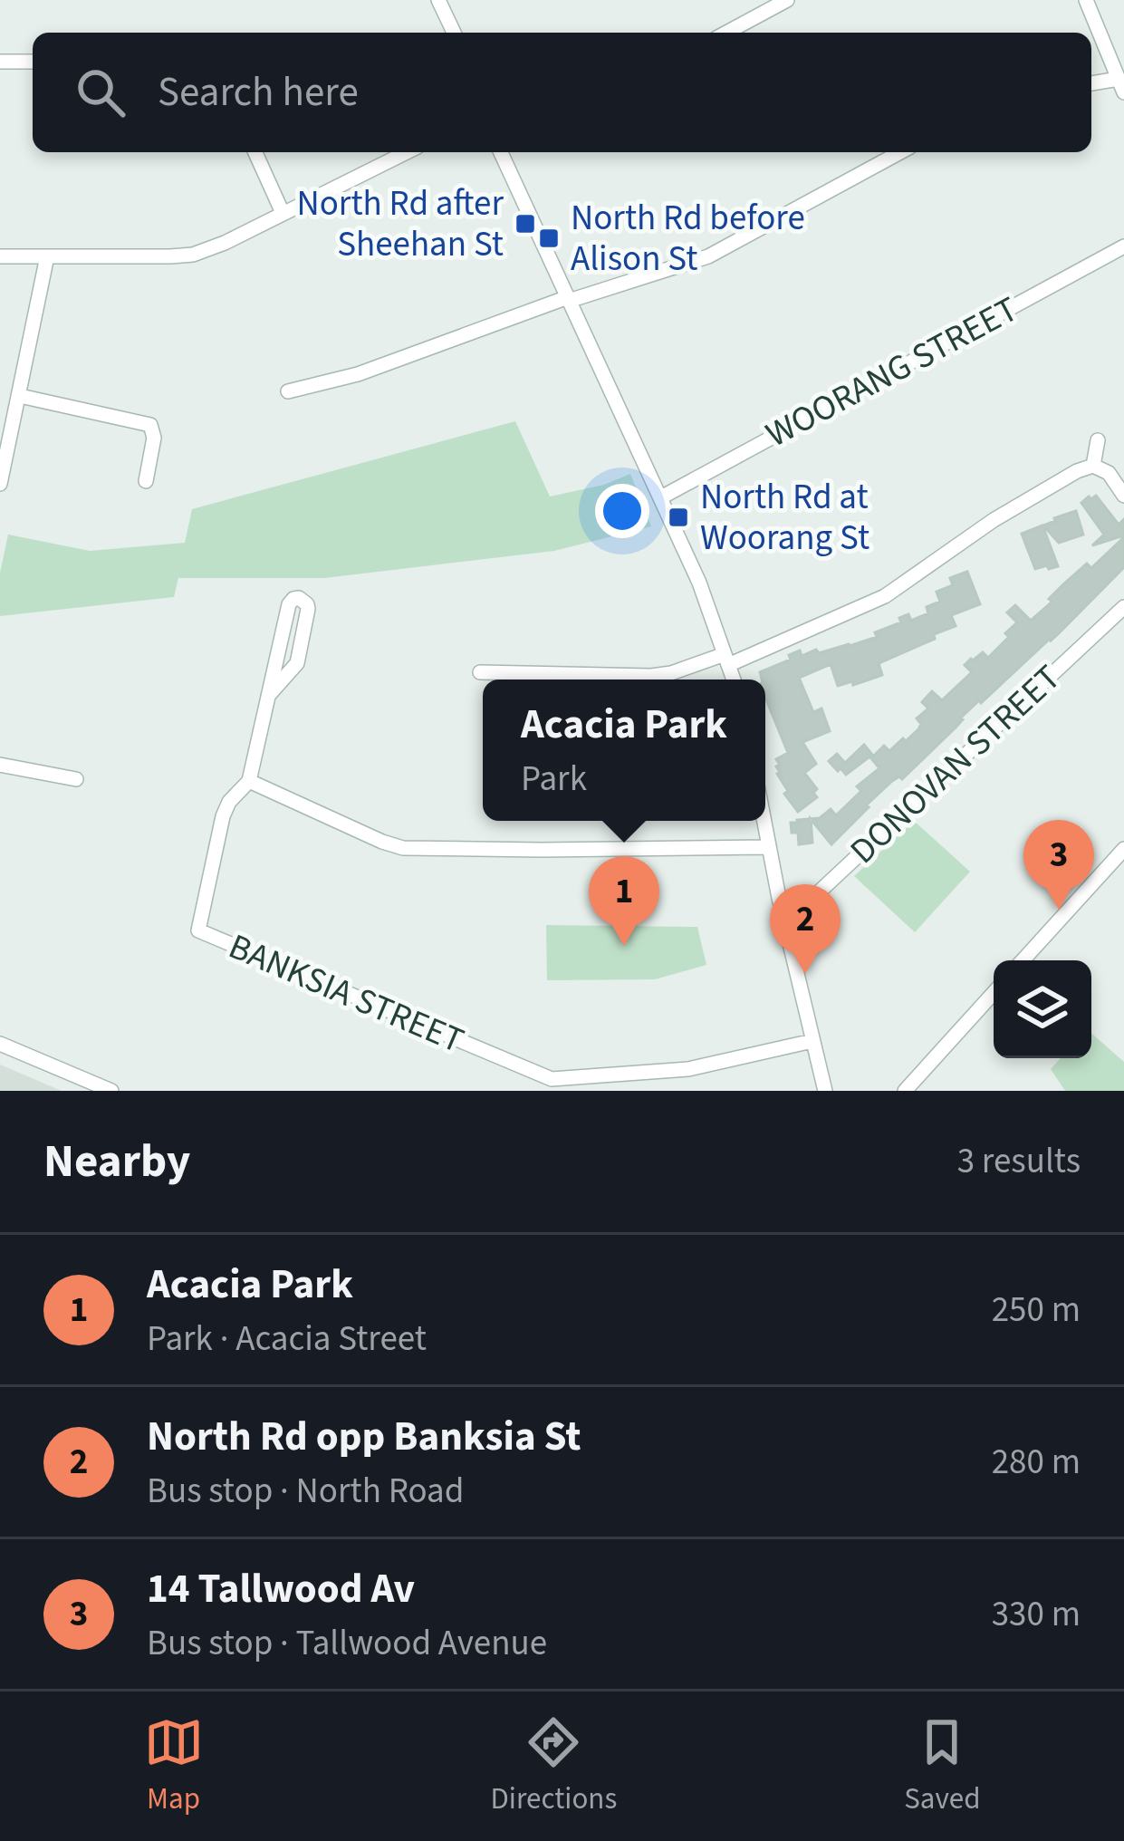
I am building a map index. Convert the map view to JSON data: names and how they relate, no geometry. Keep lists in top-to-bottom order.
{
  "streets": {
    "street": ["WOORANG STREET", "DONOVAN STREET", "BANKSIA STREET"]
  },
  "places": {
    "transit": ["North Rd after Sheehan St", "North Rd before Alison St", "North Rd at Woorang St"]
  },
  "page": {
    "search": "Search here",
    "popup": ["Acacia Park", "Park"],
    "pins": ["3", "1", "2"],
    "heading": ["Nearby", "3 results"],
    "list": [
      {
        "mark": "1",
        "name": "Acacia Park",
        "note": "Park · Acacia Street",
        "value": "250 m"
      },
      {
        "mark": "2",
        "name": "North Rd opp Banksia St",
        "note": "Bus stop · North Road",
        "value": "280 m"
      },
      {
        "mark": "3",
        "name": "14 Tallwood Av",
        "note": "Bus stop · Tallwood Avenue",
        "value": "330 m"
      }
    ],
    "nav": ["Map", "Directions", "Saved"]
  }
}
